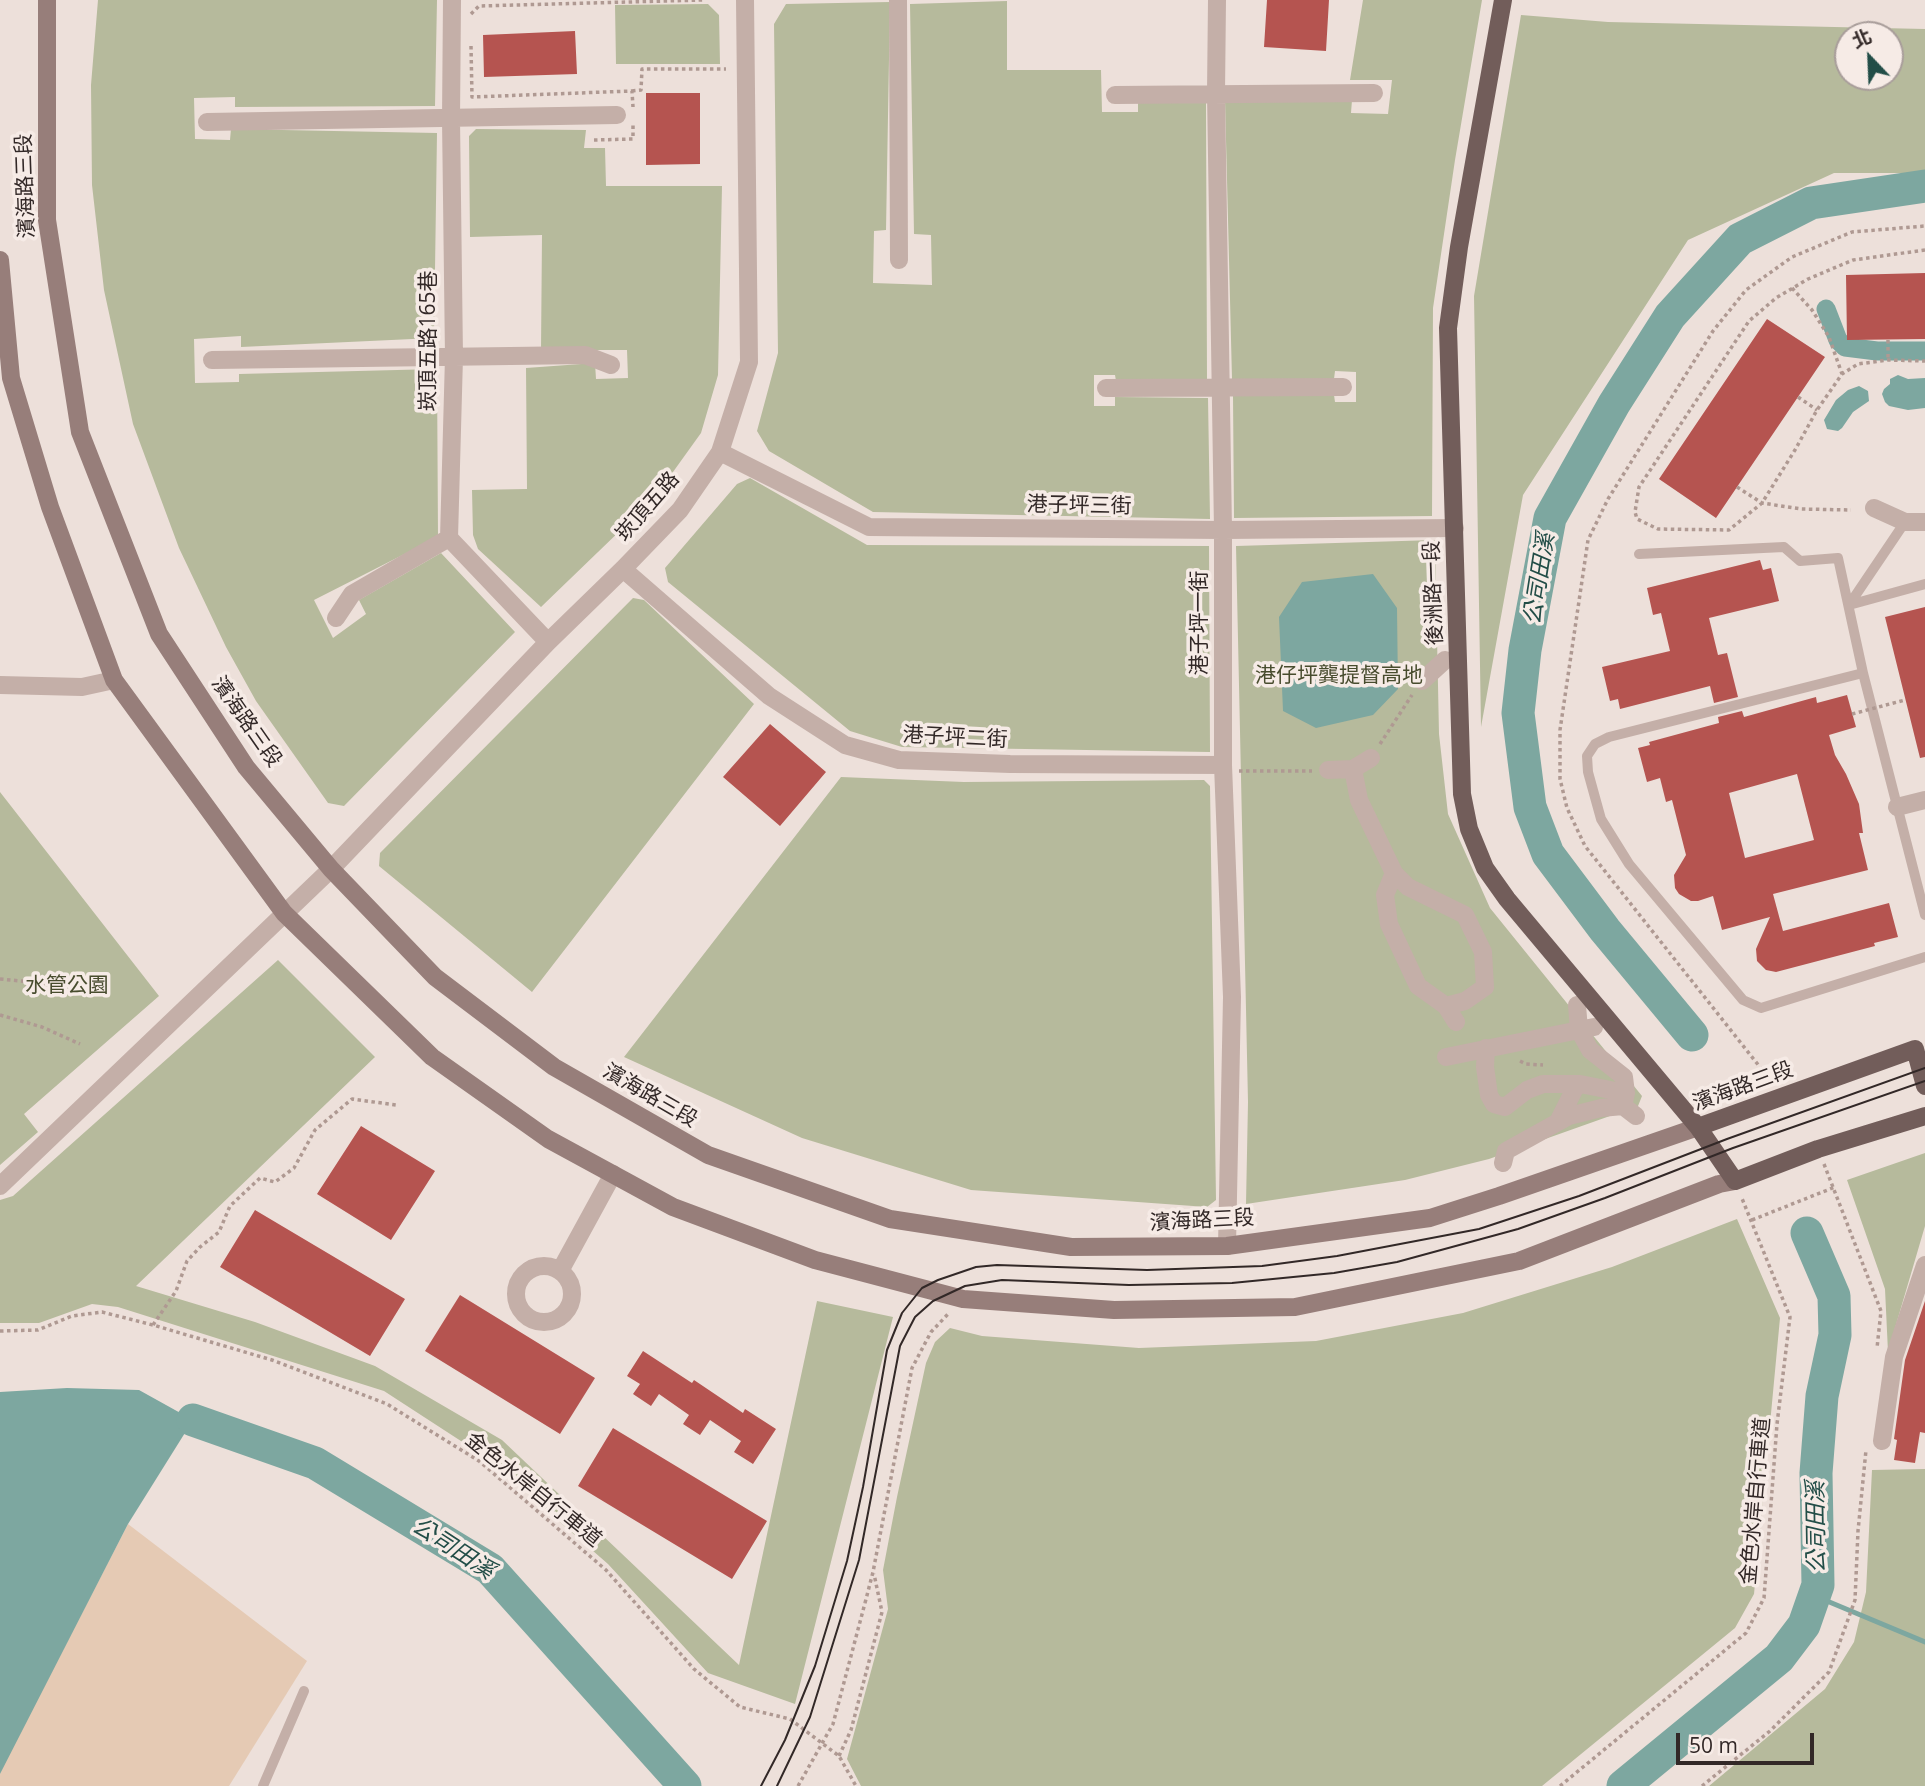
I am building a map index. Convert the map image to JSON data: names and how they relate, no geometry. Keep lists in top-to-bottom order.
{
  "streets": {
    "main road": ["濱海路三段", "後洲路一段"],
    "street": [
      "崁頂五路165巷",
      "港子坪三街",
      "崁頂五路",
      "港子坪一街",
      "港子坪二街"
    ],
    "path": ["金色水岸自行車道"]
  },
  "crossings": [
    ["濱海路三段", "崁頂五路"],
    ["濱海路三段", "後洲路一段"],
    ["濱海路三段", "港子坪一街"],
    ["濱海路三段", "金色水岸自行車道"],
    ["港子坪三街", "崁頂五路"],
    ["港子坪三街", "後洲路一段"],
    ["港子坪三街", "港子坪一街"],
    ["崁頂五路", "港子坪二街"],
    ["後洲路一段", "金色水岸自行車道"],
    ["港子坪一街", "港子坪二街"]
  ],
  "water": ["公司田溪"],
  "parks": ["港仔坪龔提督高地", "水管公園"],
  "scale_bar": "50 m",
  "north": "top left"
}
